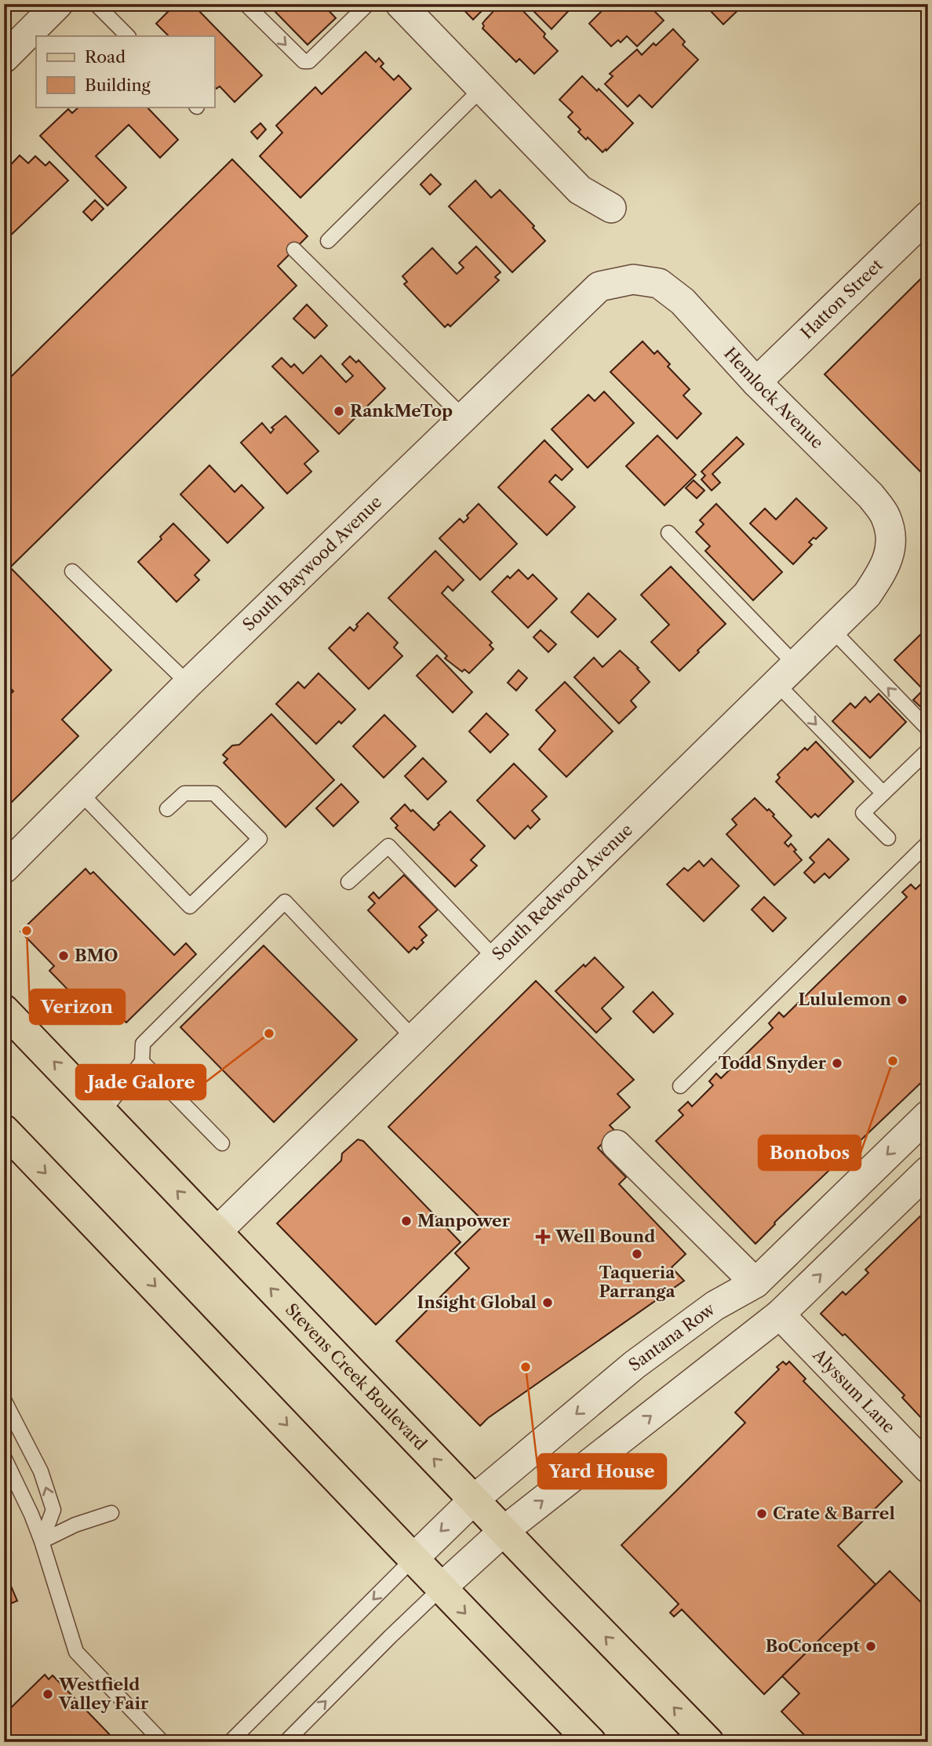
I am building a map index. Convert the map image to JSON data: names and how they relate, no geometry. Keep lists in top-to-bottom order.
{
  "streets": {
    "main road": ["Stevens Creek Boulevard"],
    "street": [
      "Hatton Street",
      "Hemlock Avenue",
      "South Baywood Avenue",
      "South Redwood Avenue",
      "Santana Row",
      "Alyssum Lane"
    ]
  },
  "crossings": [
    ["Hatton Street", "Hemlock Avenue"],
    ["Hemlock Avenue", "South Baywood Avenue"],
    ["Hemlock Avenue", "South Redwood Avenue"],
    ["South Redwood Avenue", "Stevens Creek Boulevard"],
    ["Santana Row", "Stevens Creek Boulevard"]
  ],
  "places": {
    "other": [
      "RankMeTop",
      "Verizon",
      "BMO",
      "Lululemon",
      "Jade Galore",
      "Bonobos",
      "Todd Snyder",
      "Manpower",
      "Taqueria Parranga",
      "Insight Global",
      "Yard House",
      "Crate & Barrel",
      "BoConcept",
      "Westfield Valley Fair"
    ],
    "health": ["Well Bound"]
  },
  "legend": ["Road", "Building"]
}
